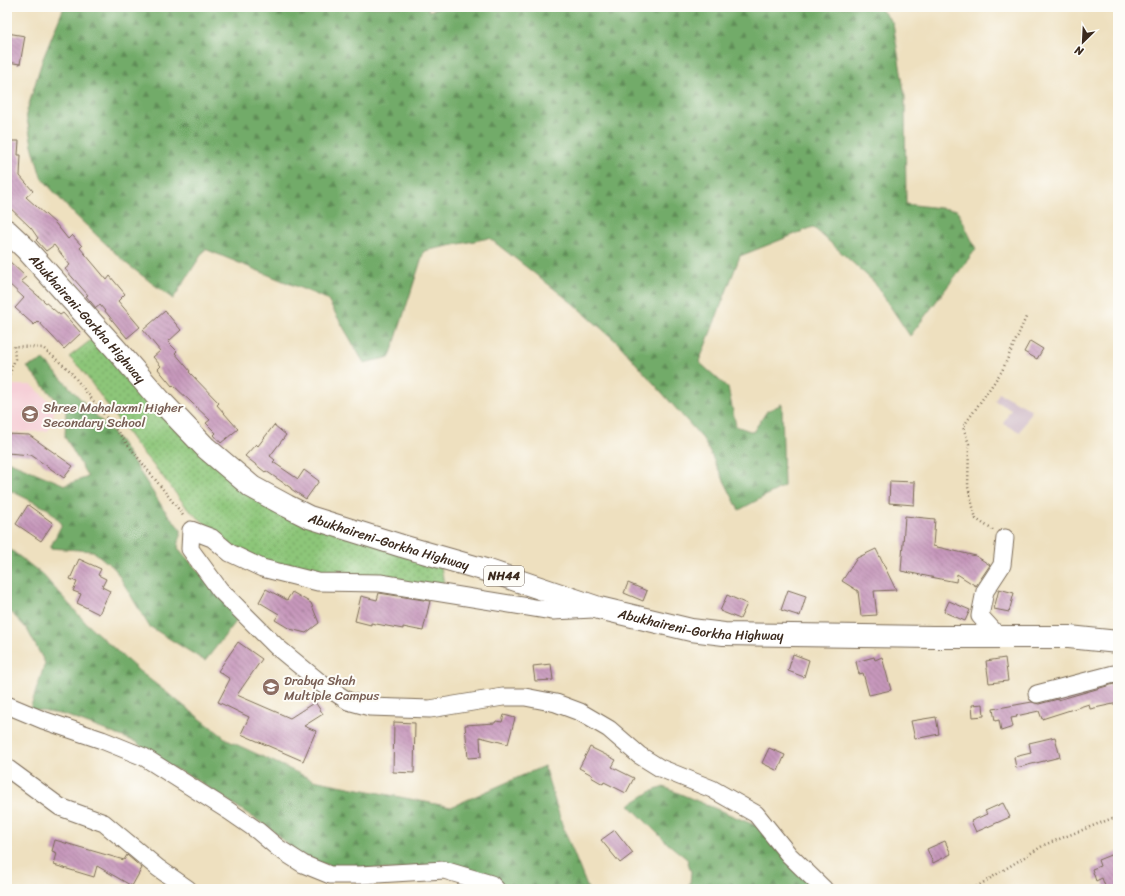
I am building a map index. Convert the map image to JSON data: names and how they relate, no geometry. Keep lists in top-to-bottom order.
{
  "streets": {
    "main road": ["Abukhaireni-Gorkha Highway", "NH44"]
  },
  "places": {
    "school or university": ["Shree Mahalaxmi Higher Secondary School", "Drabya Shah Multiple Campus"]
  },
  "north": "bottom left"
}
